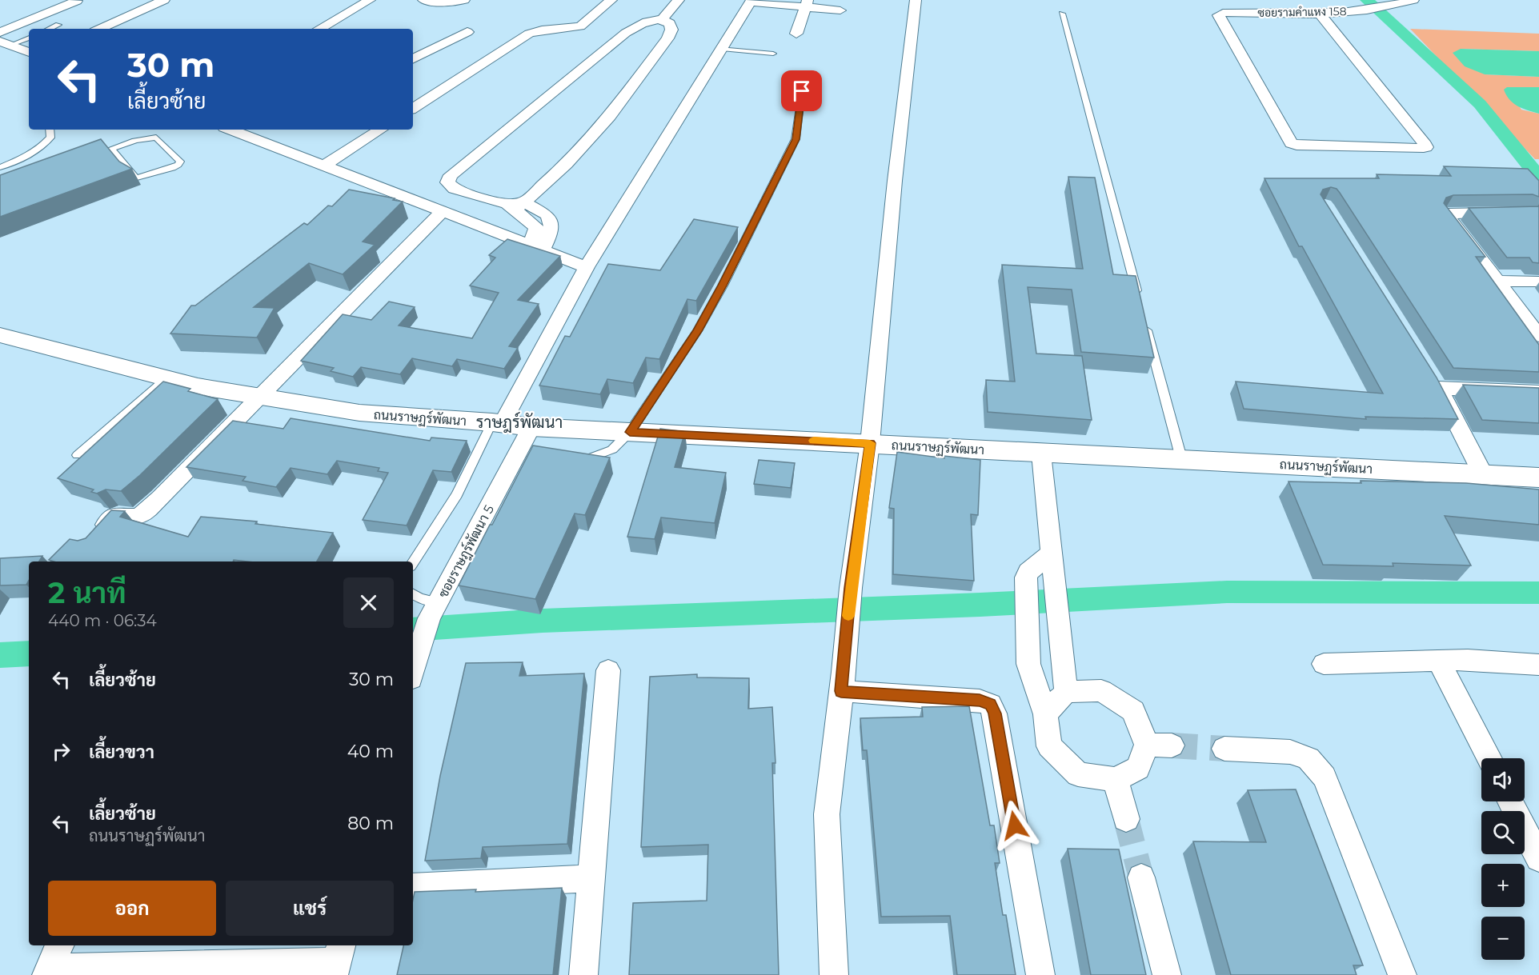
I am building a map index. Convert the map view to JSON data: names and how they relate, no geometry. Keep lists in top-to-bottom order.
{
  "streets": {
    "street": ["ซอยรามคำแหง 158", "ถนนราษฏร์พัฒนา", "ซอยราษฎร์พัฒนา 5"]
  },
  "crossings": [
    ["ถนนราษฏร์พัฒนา", "ซอยราษฎร์พัฒนา 5"]
  ],
  "districts": ["ราษฎร์พัฒนา"],
  "page": {
    "turn": ["30 m", "เลี้ยวซ้าย"],
    "heading": ["2 นาที", "440 m · 06:34"],
    "list": [
      {
        "name": "เลี้ยวซ้าย",
        "value": "30 m"
      },
      {
        "name": "เลี้ยวขวา",
        "value": "40 m"
      },
      {
        "name": "เลี้ยวซ้าย",
        "note": "ถนนราษฏร์พัฒนา",
        "value": "80 m"
      }
    ],
    "map_buttons": ["+", "−"],
    "buttons": ["ออก", "แชร์"]
  }
}
